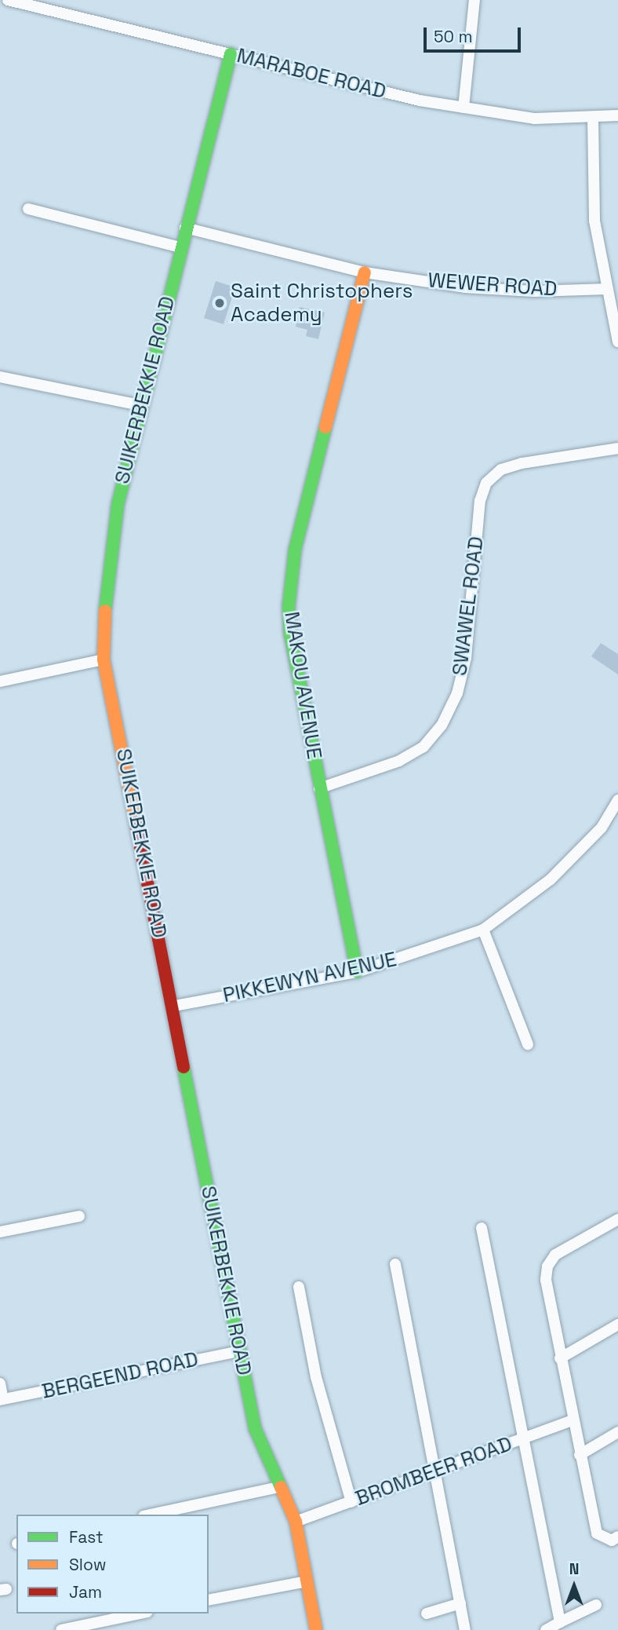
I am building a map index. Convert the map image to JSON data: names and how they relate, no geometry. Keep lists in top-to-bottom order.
{
  "streets": {
    "street": [
      "MARABOE ROAD",
      "WEWER ROAD",
      "SUIKERBEKKIE ROAD",
      "SWAWEL ROAD",
      "MAKOU AVENUE",
      "PIKKEWYN AVENUE",
      "BERGEEND ROAD",
      "BROMBEER ROAD"
    ]
  },
  "crossings": [
    ["MARABOE ROAD", "SUIKERBEKKIE ROAD"],
    ["WEWER ROAD", "SUIKERBEKKIE ROAD"],
    ["WEWER ROAD", "MAKOU AVENUE"],
    ["SUIKERBEKKIE ROAD", "PIKKEWYN AVENUE"],
    ["SUIKERBEKKIE ROAD", "BERGEEND ROAD"],
    ["SUIKERBEKKIE ROAD", "BROMBEER ROAD"],
    ["SWAWEL ROAD", "MAKOU AVENUE"],
    ["MAKOU AVENUE", "PIKKEWYN AVENUE"]
  ],
  "places": ["Saint Christophers Academy"],
  "legend": ["Fast", "Slow", "Jam"],
  "scale_bar": "50 m",
  "north": "top"
}
